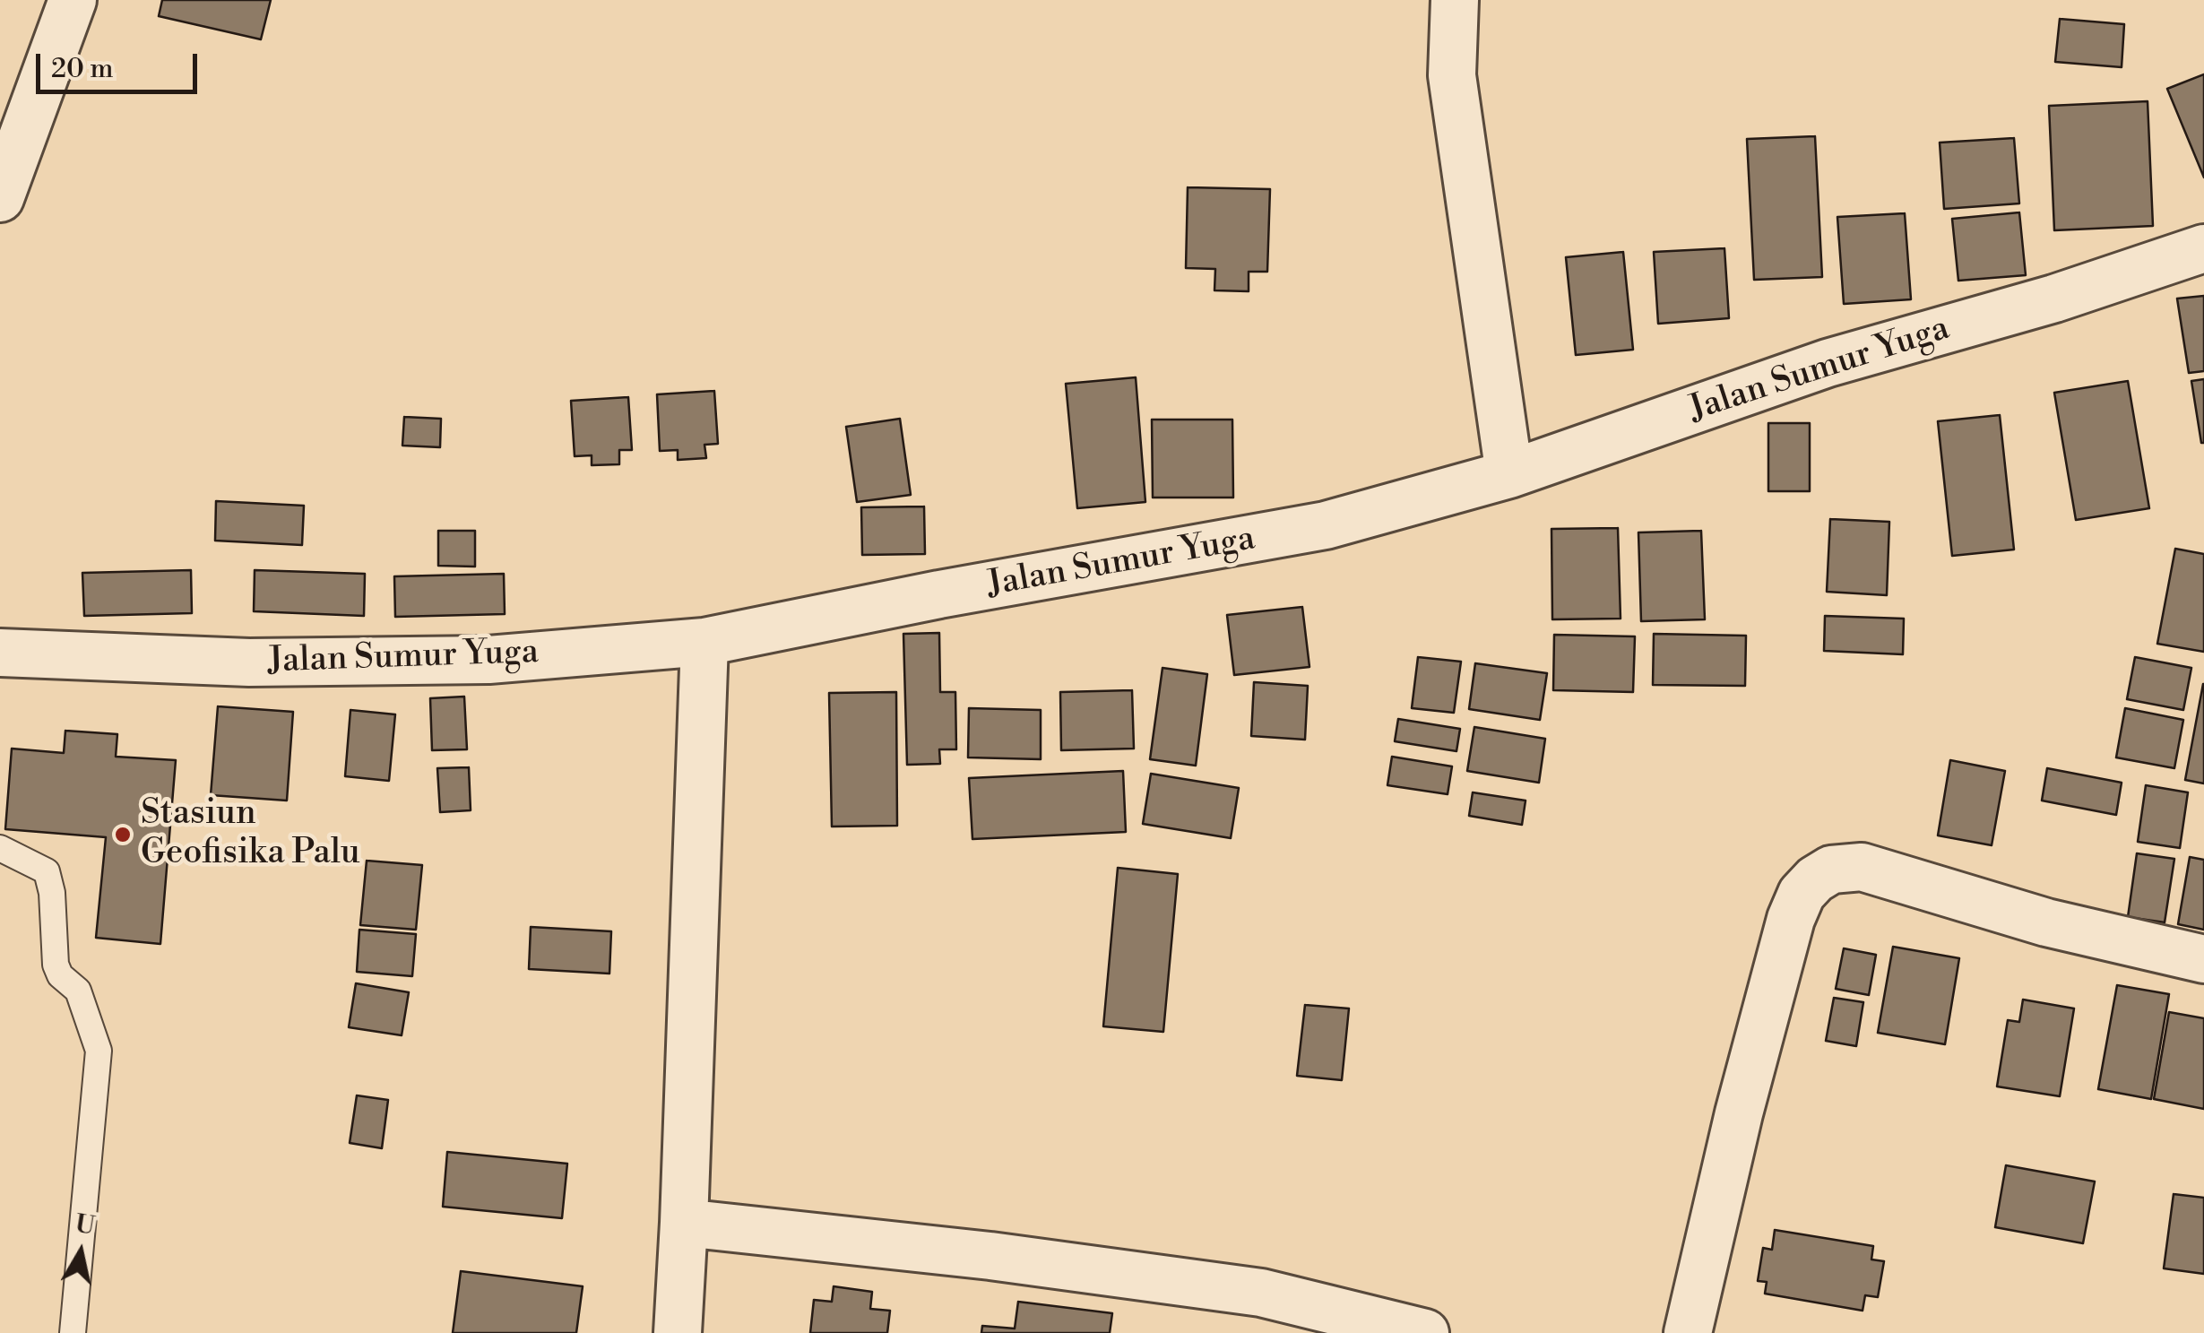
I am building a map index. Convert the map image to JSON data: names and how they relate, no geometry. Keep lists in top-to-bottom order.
{
  "streets": {
    "street": ["Jalan Sumur Yuga"]
  },
  "places": ["Stasiun Geofisika Palu"],
  "scale_bar": "20 m",
  "north": "top"
}
